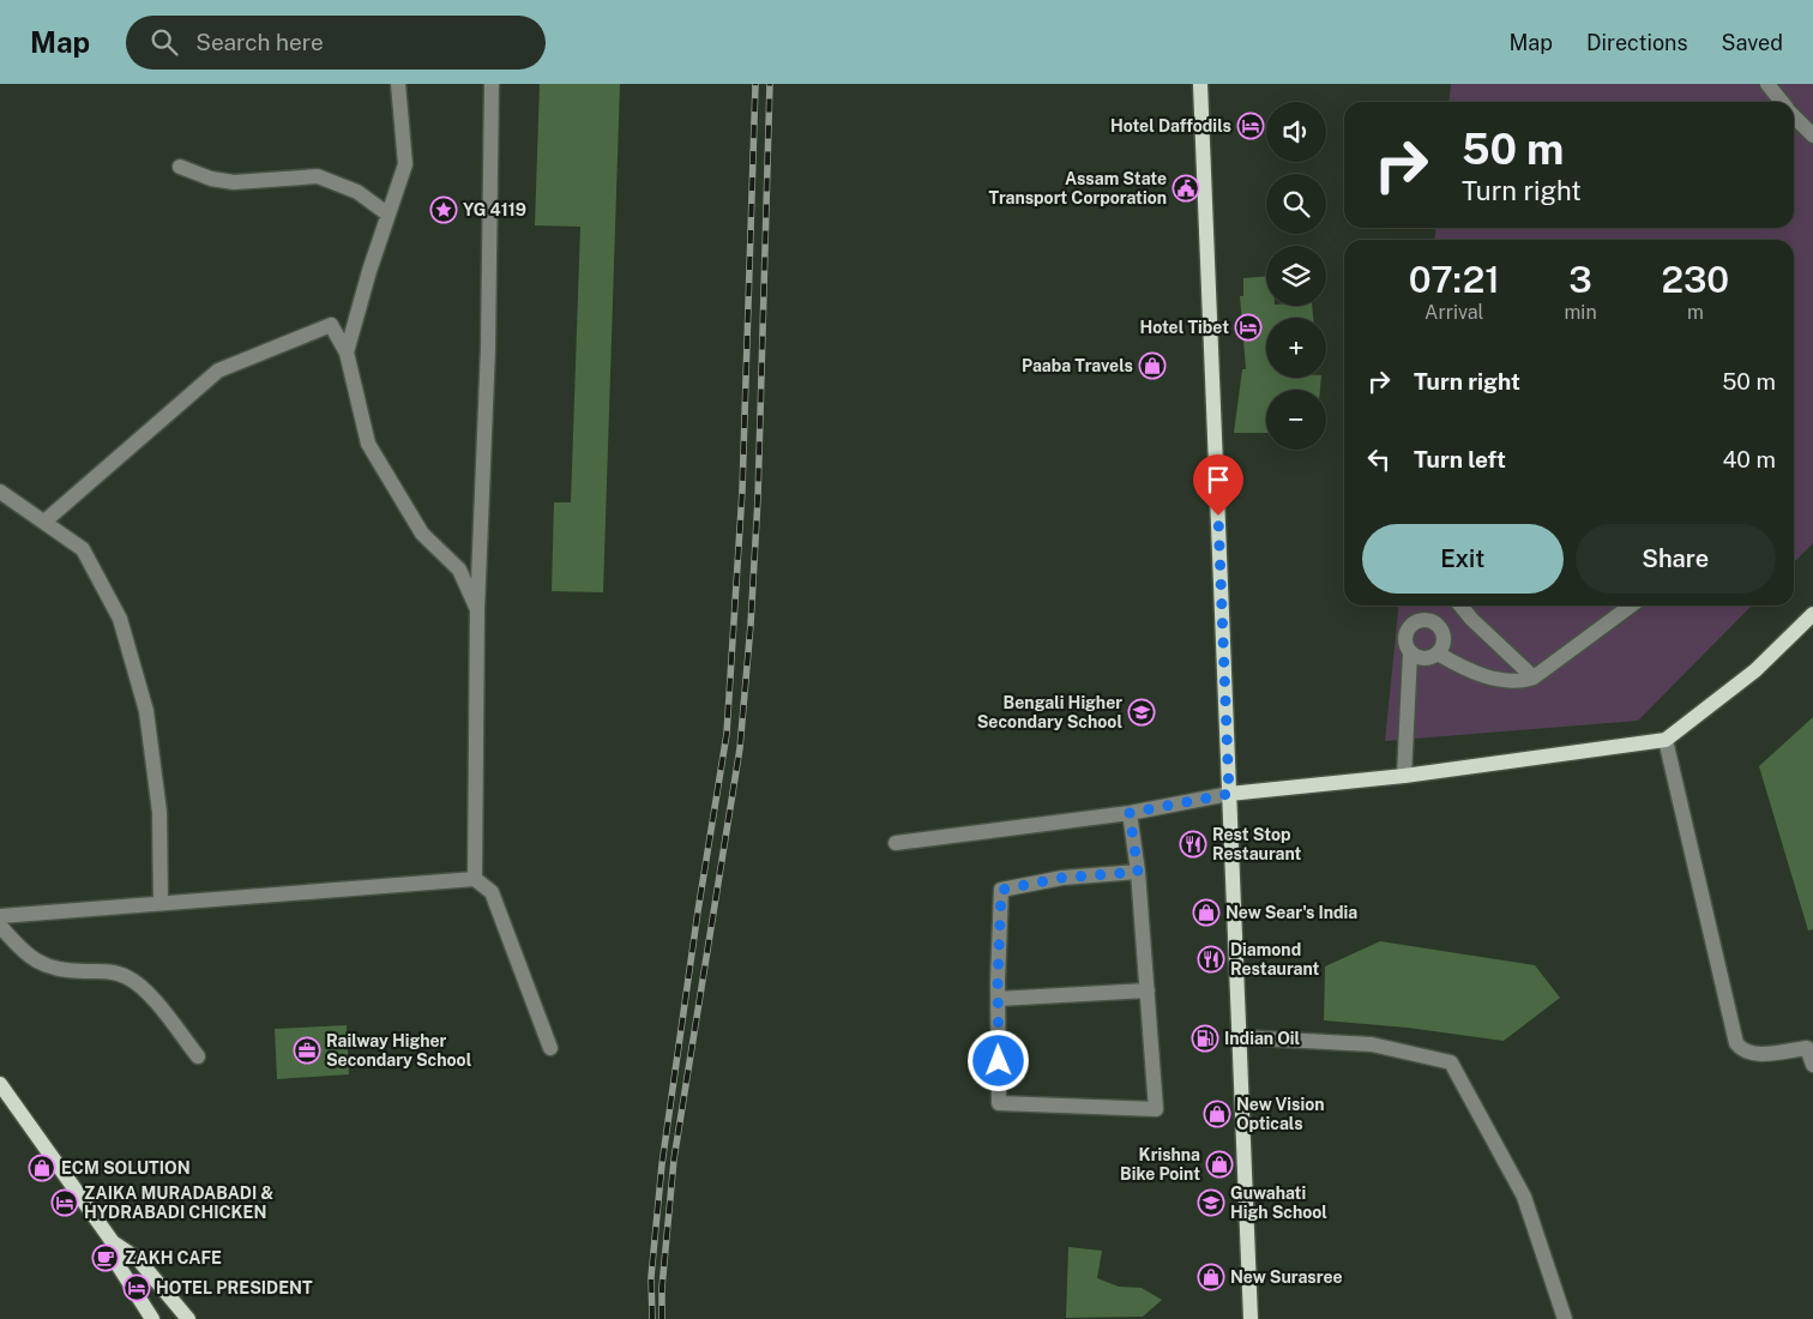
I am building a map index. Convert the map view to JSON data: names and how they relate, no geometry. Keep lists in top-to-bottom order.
{
  "places": {
    "hotel": [
      "Hotel Daffodils",
      "Hotel Tibet",
      "ZAIKA MURADABADI & HYDRABADI CHICKEN",
      "HOTEL PRESIDENT"
    ],
    "public building": ["Assam State Transport Corporation"],
    "place": ["YG 4119"],
    "shop": [
      "Paaba Travels",
      "New Sear's India",
      "New Vision Opticals",
      "Krishna Bike Point",
      "ECM SOLUTION",
      "New Surasree"
    ],
    "school or university": ["Bengali Higher Secondary School", "Guwahati High School"],
    "restaurant": ["Rest Stop Restaurant", "Diamond Restaurant"],
    "fuel station": ["Indian Oil"],
    "office": ["Railway Higher Secondary School"],
    "cafe": ["ZAKH CAFE"]
  },
  "page": {
    "header": "Map",
    "search": "Search here",
    "nav": ["Map", "Directions", "Saved"],
    "map_buttons": ["+", "−"],
    "turn": ["50 m", "Turn right"],
    "eta": [
      "07:21",
      "Arrival",
      "3",
      "min",
      "230",
      "m"
    ],
    "list": [
      {
        "name": "Turn right",
        "value": "50 m"
      },
      {
        "name": "Turn left",
        "value": "40 m"
      }
    ],
    "buttons": ["Exit", "Share"]
  }
}
